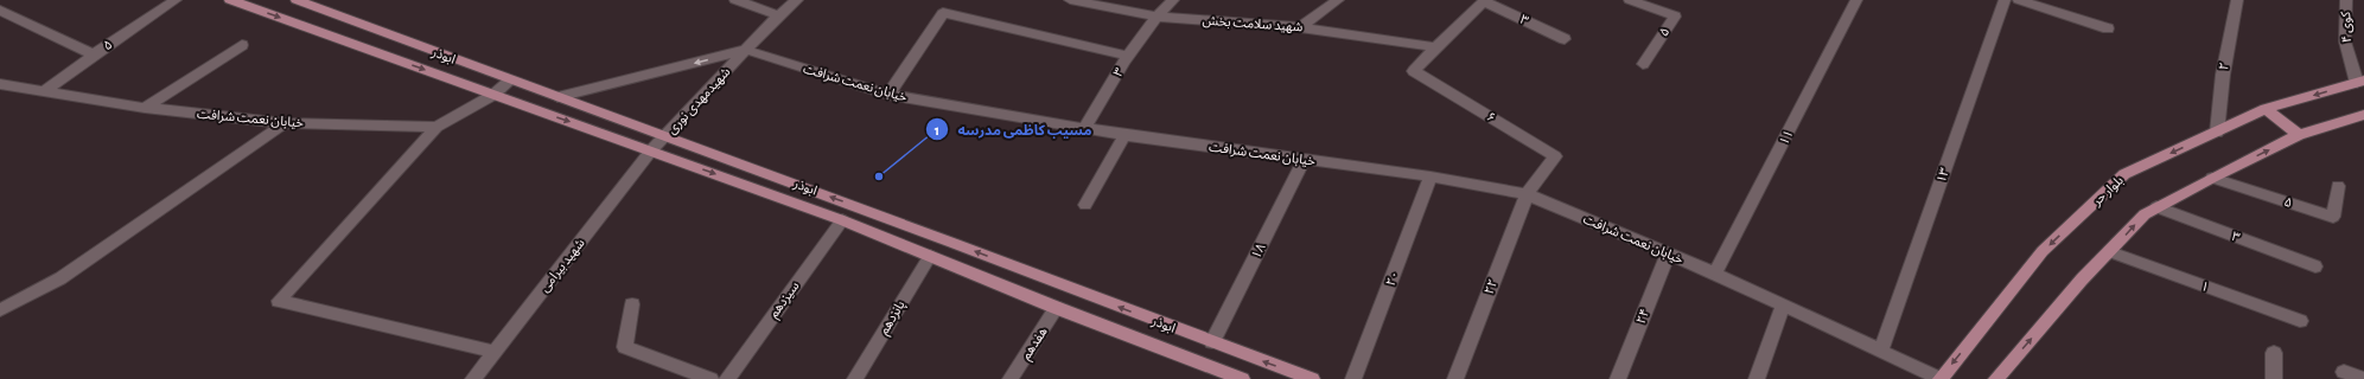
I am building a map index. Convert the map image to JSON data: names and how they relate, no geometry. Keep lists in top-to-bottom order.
{
  "streets": {
    "main road": ["ابوذر", "بلوار حر"],
    "street": [
      "۳",
      "شهید سلامت بخش",
      "کوی ۴",
      "۵",
      "۲",
      "خیابان نعمت شرافت",
      "شهیدمهدی نوری",
      "۶",
      "۱۱",
      "۱۳",
      "۱۸",
      "شهید بیرامی",
      "۲۰",
      "۲۲",
      "۱",
      "سیزدهم",
      "۲۴",
      "پانزدهم",
      "هفدهم"
    ]
  },
  "crossings": [
    ["۳", "شهید سلامت بخش"],
    ["۳", "خیابان نعمت شرافت"],
    ["شهید سلامت بخش", "۶"],
    ["کوی ۴", "بلوار حر"],
    ["۵", "خیابان نعمت شرافت"],
    ["ابوذر", "شهیدمهدی نوری"],
    ["ابوذر", "۱۸"],
    ["ابوذر", "شهید بیرامی"],
    ["ابوذر", "سیزدهم"],
    ["ابوذر", "پانزدهم"],
    ["ابوذر", "هفدهم"],
    ["۲", "بلوار حر"],
    ["خیابان نعمت شرافت", "شهیدمهدی نوری"],
    ["خیابان نعمت شرافت", "۶"],
    ["خیابان نعمت شرافت", "۱۱"],
    ["خیابان نعمت شرافت", "۱۳"],
    ["خیابان نعمت شرافت", "بلوار حر"],
    ["خیابان نعمت شرافت", "۱۸"],
    ["خیابان نعمت شرافت", "۲۰"],
    ["خیابان نعمت شرافت", "۲۲"],
    ["خیابان نعمت شرافت", "۲۴"],
    ["شهیدمهدی نوری", "شهید بیرامی"],
    ["۶", "۲۲"]
  ],
  "places": ["مسیب کاظمی مدرسه"]
}
